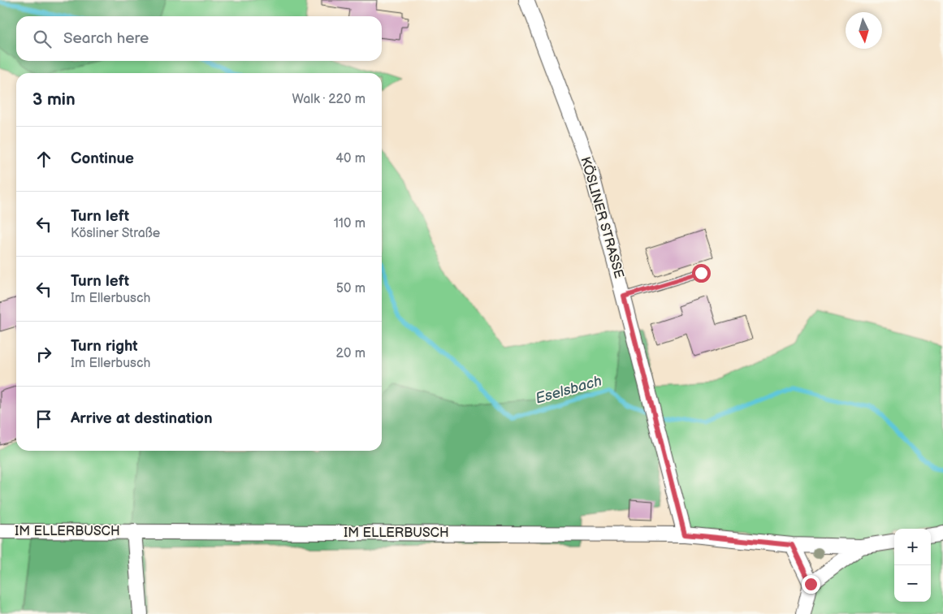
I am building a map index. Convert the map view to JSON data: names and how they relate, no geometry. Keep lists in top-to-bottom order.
{
  "streets": {
    "street": ["KÖSLINER STRASSE", "IM ELLERBUSCH"]
  },
  "crossings": [
    ["KÖSLINER STRASSE", "IM ELLERBUSCH"]
  ],
  "water": ["Eselsbach"],
  "north": "bottom",
  "page": {
    "search": "Search here",
    "heading": ["3 min", "Walk · 220 m"],
    "list": [
      ["Continue", "40 m"],
      ["Turn left", "Kösliner Straße", "110 m"],
      ["Turn left", "Im Ellerbusch", "50 m"],
      ["Turn right", "Im Ellerbusch", "20 m"],
      "Arrive at destination"
    ],
    "map_buttons": ["+", "−"]
  }
}
